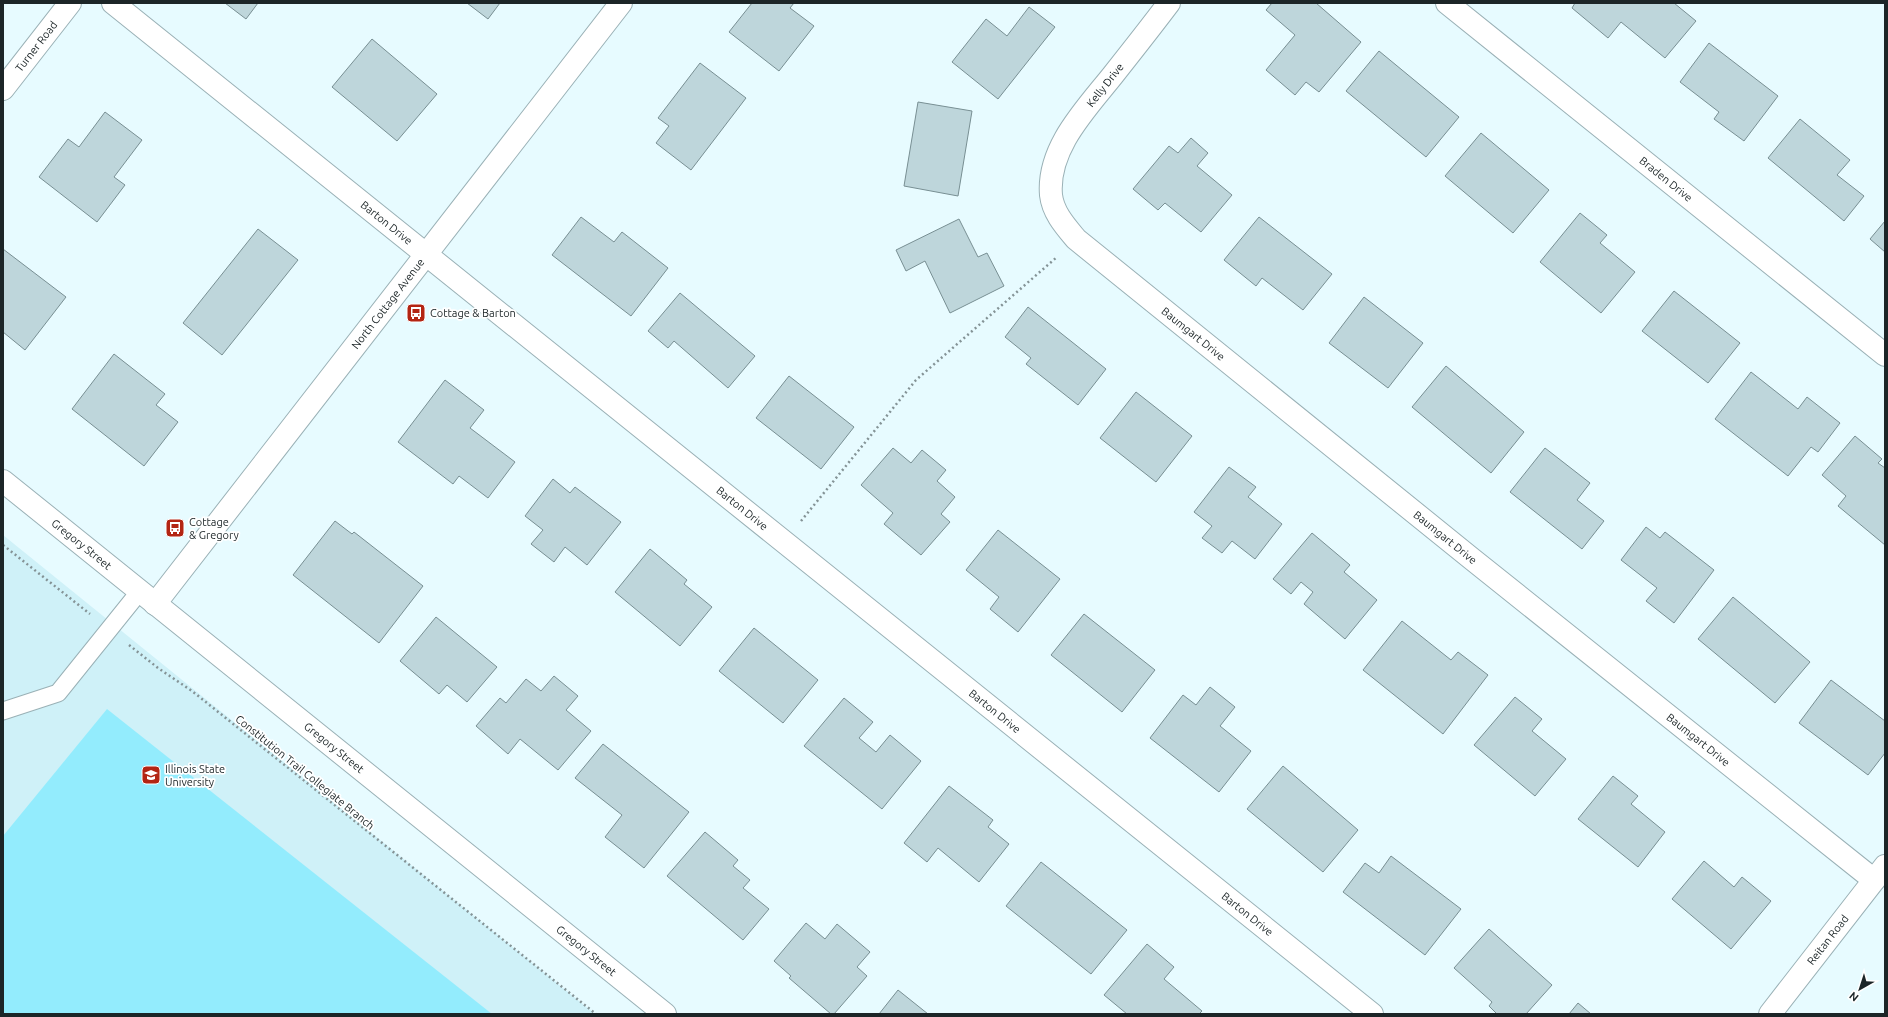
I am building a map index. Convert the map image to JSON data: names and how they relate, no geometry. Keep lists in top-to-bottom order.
{
  "streets": {
    "street": [
      "Turner Road",
      "Kelly Drive",
      "Braden Drive",
      "Barton Drive",
      "North Cottage Avenue",
      "Baumgart Drive",
      "Gregory Street",
      "Reitan Road"
    ],
    "path": ["Constitution Trail Collegiate Branch"]
  },
  "crossings": [
    ["Kelly Drive", "Baumgart Drive"],
    ["Barton Drive", "North Cottage Avenue"],
    ["North Cottage Avenue", "Gregory Street"],
    ["Baumgart Drive", "Reitan Road"]
  ],
  "places": {
    "bus stop": ["Cottage & Barton", "Cottage & Gregory"],
    "school or university": ["Illinois State University"]
  },
  "north": "bottom left"
}
